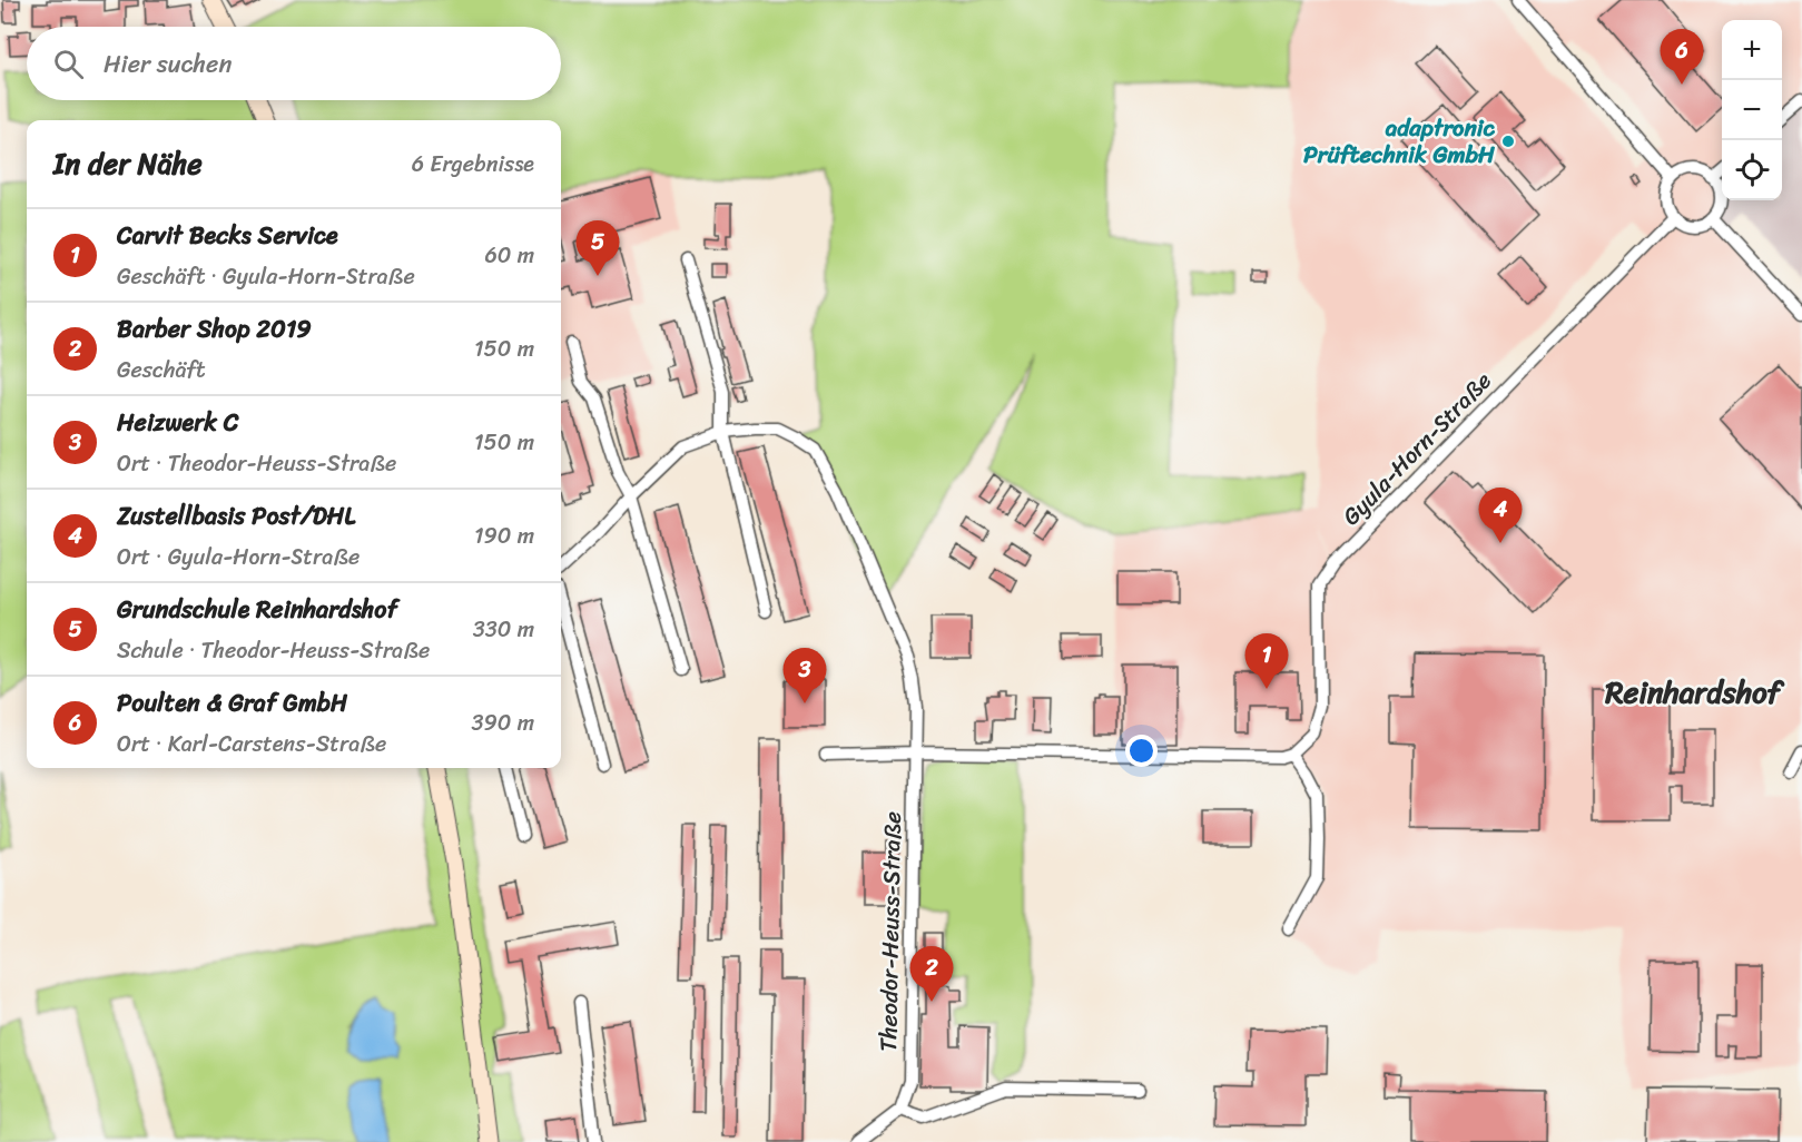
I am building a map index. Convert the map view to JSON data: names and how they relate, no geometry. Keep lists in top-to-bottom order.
{
  "streets": {
    "street": ["Gyula-Horn-Straße", "Theodor-Heuss-Straße"]
  },
  "districts": ["Reinhardshof"],
  "places": ["adaptronic Prüftechnik GmbH"],
  "page": {
    "map_buttons": ["+", "−"],
    "search": "Hier suchen",
    "pins": [
      "6",
      "5",
      "4",
      "1",
      "3",
      "2"
    ],
    "heading": ["In der Nähe", "6 Ergebnisse"],
    "list": [
      {
        "mark": "1",
        "name": "Carvit Becks Service",
        "note": "Geschäft · Gyula-Horn-Straße",
        "value": "60 m"
      },
      {
        "mark": "2",
        "name": "Barber Shop 2019",
        "note": "Geschäft",
        "value": "150 m"
      },
      {
        "mark": "3",
        "name": "Heizwerk C",
        "note": "Ort · Theodor-Heuss-Straße",
        "value": "150 m"
      },
      {
        "mark": "4",
        "name": "Zustellbasis Post/DHL",
        "note": "Ort · Gyula-Horn-Straße",
        "value": "190 m"
      },
      {
        "mark": "5",
        "name": "Grundschule Reinhardshof",
        "note": "Schule · Theodor-Heuss-Straße",
        "value": "330 m"
      },
      {
        "mark": "6",
        "name": "Poulten & Graf GmbH",
        "note": "Ort · Karl-Carstens-Straße",
        "value": "390 m"
      }
    ]
  }
}
